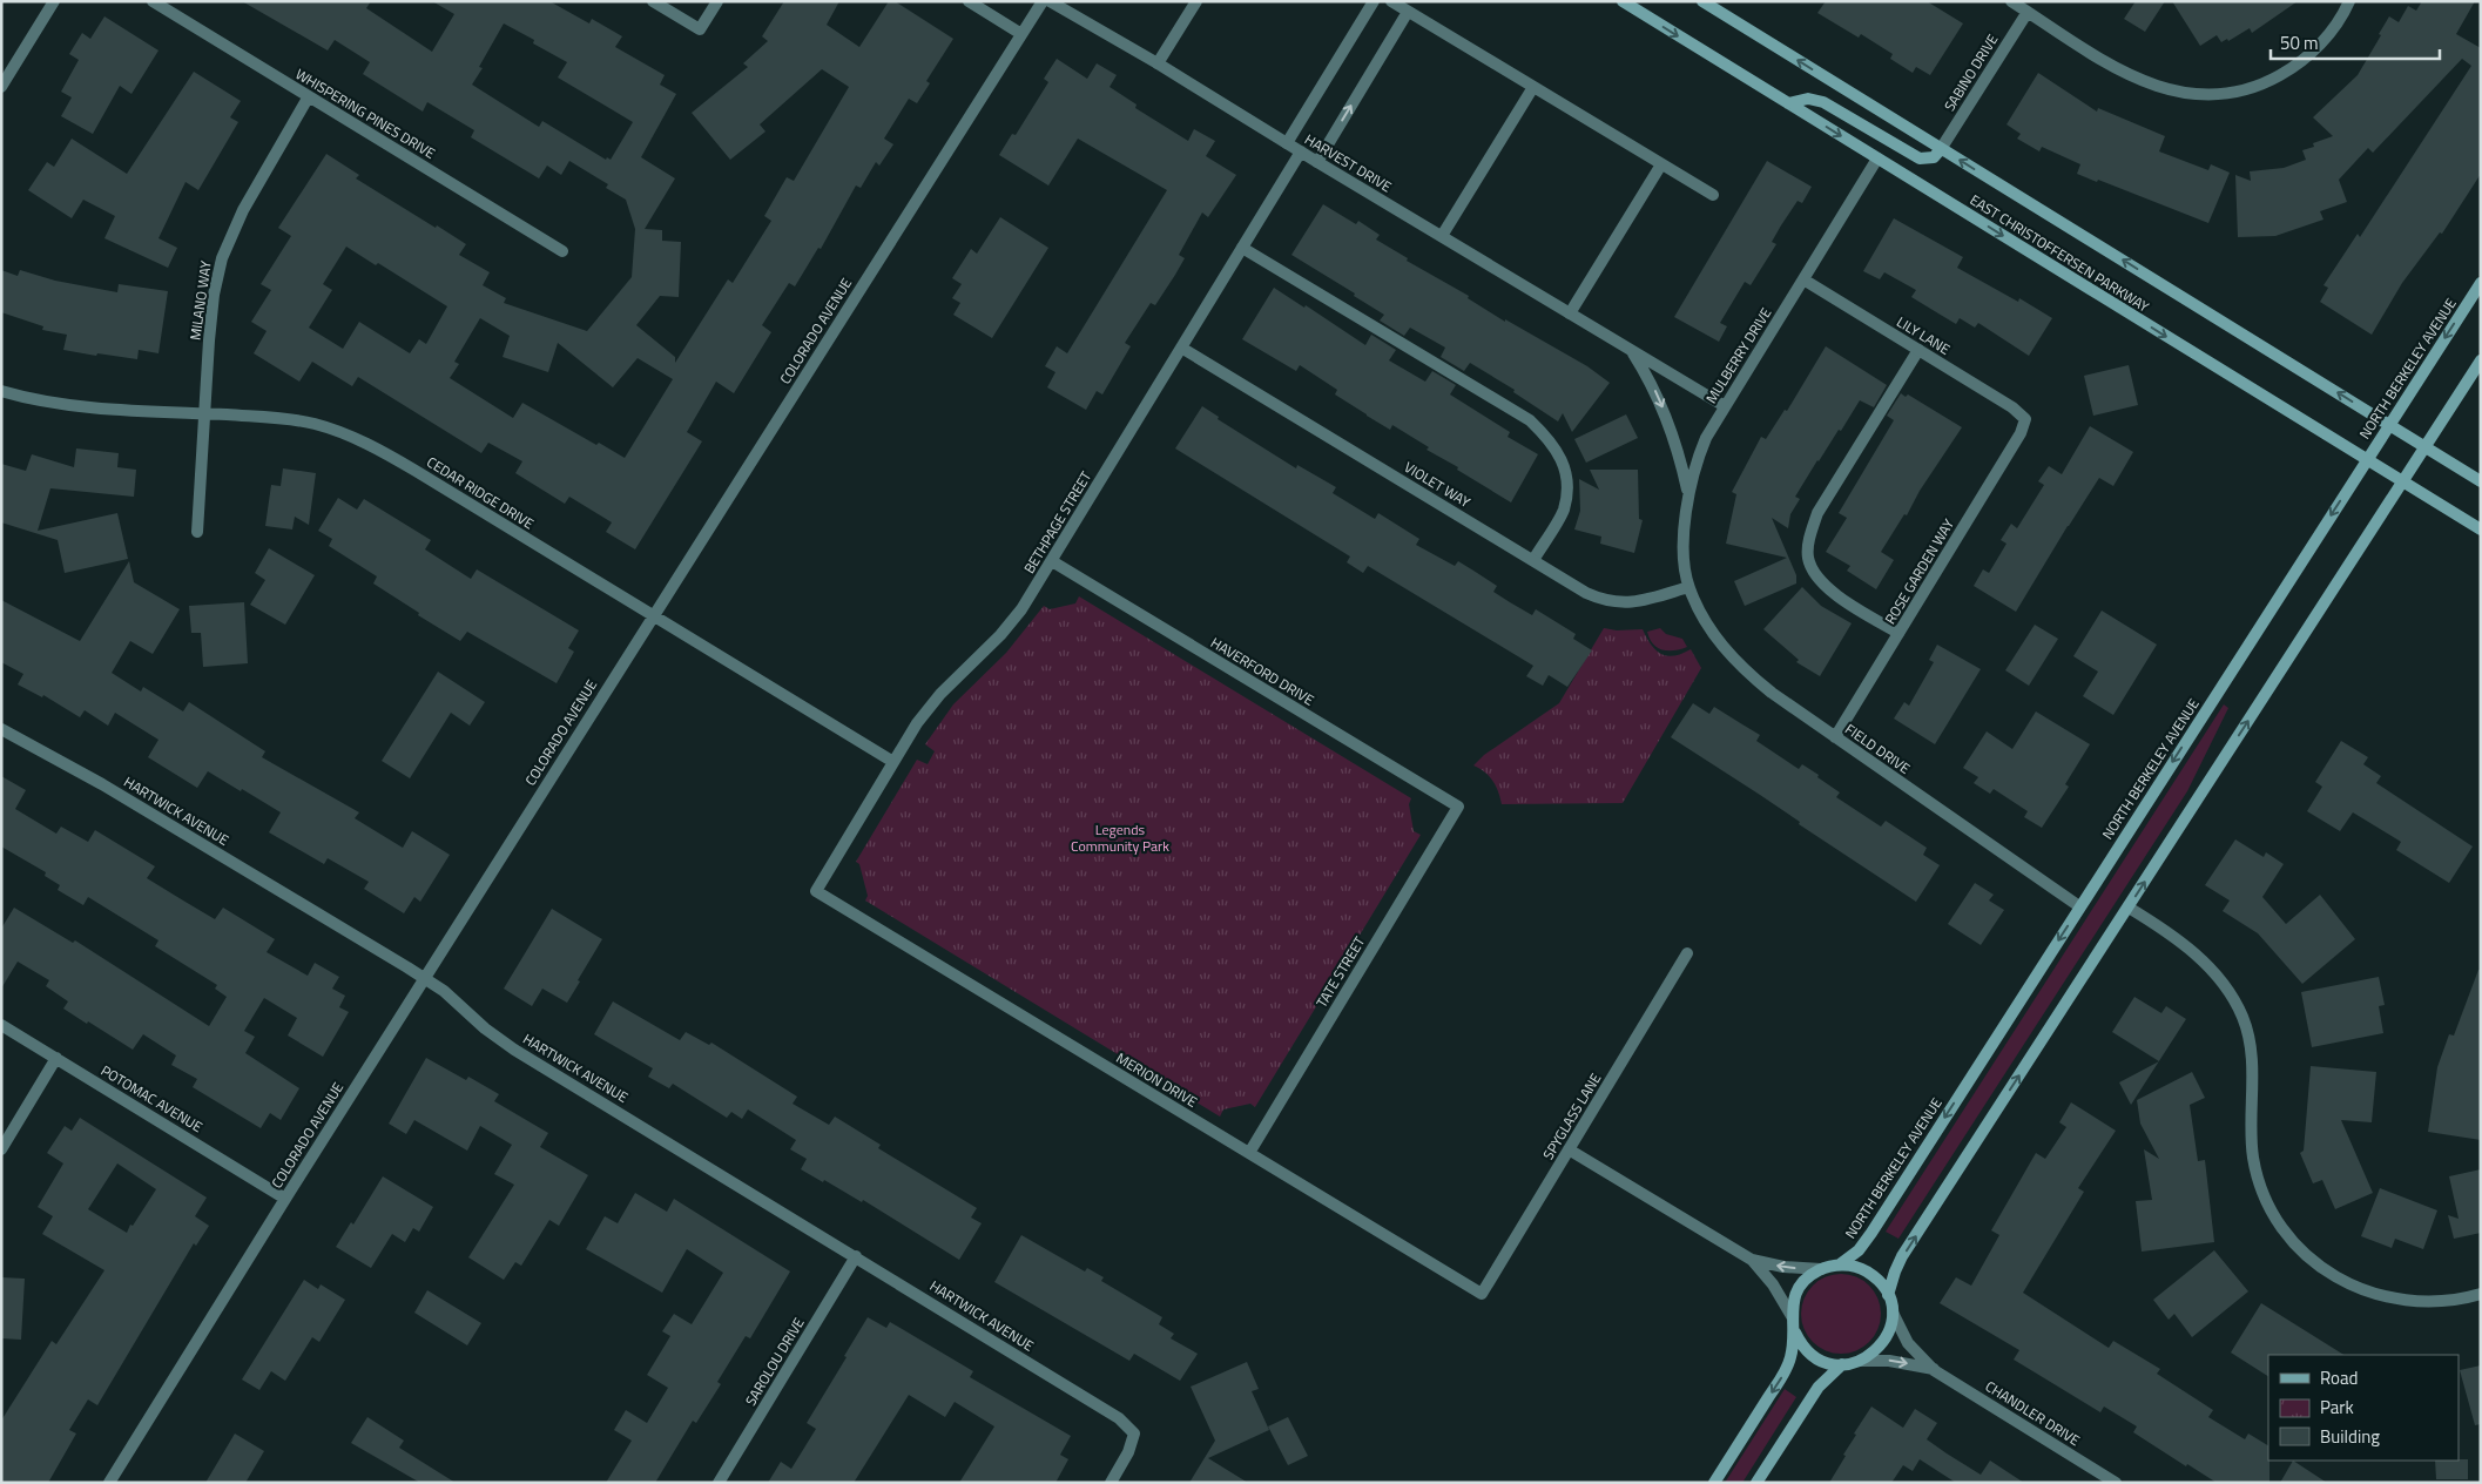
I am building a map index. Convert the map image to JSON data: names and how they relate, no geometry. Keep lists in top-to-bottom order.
{
  "streets": {
    "street": [
      "SABINO DRIVE",
      "WHISPERING PINES DRIVE",
      "HARVEST DRIVE",
      "EAST CHRISTOFFERSEN PARKWAY",
      "MILANO WAY",
      "COLORADO AVENUE",
      "LILY LANE",
      "MULBERRY DRIVE",
      "NORTH BERKELEY AVENUE",
      "VIOLET WAY",
      "CEDAR RIDGE DRIVE",
      "BETHPAGE STREET",
      "ROSE GARDEN WAY",
      "HAVERFORD DRIVE",
      "FIELD DRIVE",
      "HARTWICK AVENUE",
      "TATE STREET",
      "MERION DRIVE",
      "POTOMAC AVENUE",
      "SPYGLASS LANE",
      "SAROLOU DRIVE",
      "CHANDLER DRIVE"
    ]
  },
  "crossings": [
    ["SABINO DRIVE", "EAST CHRISTOFFERSEN PARKWAY"],
    ["WHISPERING PINES DRIVE", "MILANO WAY"],
    ["HARVEST DRIVE", "MULBERRY DRIVE"],
    ["HARVEST DRIVE", "BETHPAGE STREET"],
    ["EAST CHRISTOFFERSEN PARKWAY", "MULBERRY DRIVE"],
    ["EAST CHRISTOFFERSEN PARKWAY", "NORTH BERKELEY AVENUE"],
    ["MILANO WAY", "CEDAR RIDGE DRIVE"],
    ["COLORADO AVENUE", "CEDAR RIDGE DRIVE"],
    ["COLORADO AVENUE", "HARTWICK AVENUE"],
    ["COLORADO AVENUE", "POTOMAC AVENUE"],
    ["LILY LANE", "MULBERRY DRIVE"],
    ["LILY LANE", "ROSE GARDEN WAY"],
    ["MULBERRY DRIVE", "VIOLET WAY"],
    ["MULBERRY DRIVE", "FIELD DRIVE"],
    ["NORTH BERKELEY AVENUE", "FIELD DRIVE"],
    ["NORTH BERKELEY AVENUE", "CHANDLER DRIVE"],
    ["VIOLET WAY", "BETHPAGE STREET"],
    ["VIOLET WAY", "FIELD DRIVE"],
    ["CEDAR RIDGE DRIVE", "BETHPAGE STREET"],
    ["BETHPAGE STREET", "HAVERFORD DRIVE"],
    ["BETHPAGE STREET", "MERION DRIVE"],
    ["ROSE GARDEN WAY", "FIELD DRIVE"],
    ["HAVERFORD DRIVE", "TATE STREET"],
    ["HARTWICK AVENUE", "SAROLOU DRIVE"],
    ["TATE STREET", "MERION DRIVE"],
    ["MERION DRIVE", "SPYGLASS LANE"]
  ],
  "parks": ["Legends Community Park"],
  "legend": ["Road", "Park", "Building"],
  "scale_bar": "50 m"
}
